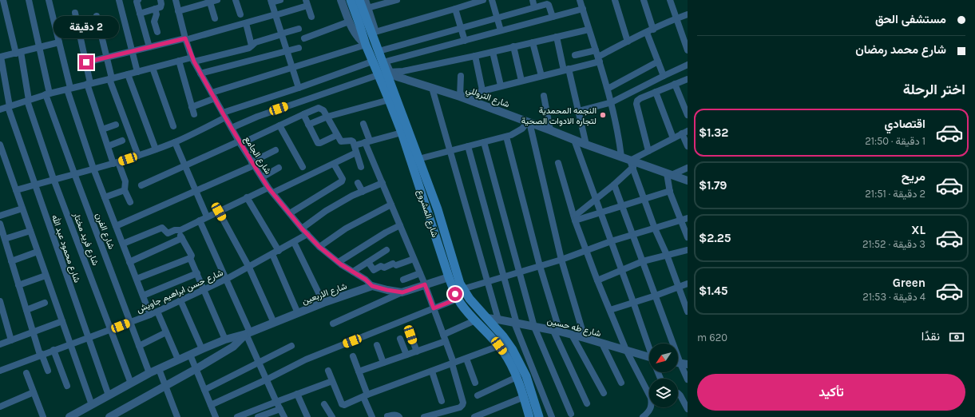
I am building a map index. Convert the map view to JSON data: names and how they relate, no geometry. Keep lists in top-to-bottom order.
{
  "streets": {
    "main road": ["شارع المشروع"],
    "street": [
      "شارع التروللي",
      "شارع الجامع",
      "شارع الفرن",
      "شارع فريد مختار",
      "شارع محمود عبد الله",
      "شارع حسن ابراهيم جاويش",
      "شارع الاربعين",
      "شارع طه حسين"
    ]
  },
  "crossings": [
    ["شارع التروللي", "شارع المشروع"],
    ["شارع الجامع", "شارع حسن ابراهيم جاويش"],
    ["شارع الجامع", "شارع الاربعين"],
    ["شارع المشروع", "شارع طه حسين"],
    ["شارع الفرن", "شارع حسن ابراهيم جاويش"],
    ["شارع الفرن", "شارع الاربعين"],
    ["شارع فريد مختار", "شارع حسن ابراهيم جاويش"],
    ["شارع فريد مختار", "شارع الاربعين"],
    ["شارع محمود عبد الله", "شارع حسن ابراهيم جاويش"],
    ["شارع محمود عبد الله", "شارع الاربعين"]
  ],
  "places": ["النجمه المحمدية لتجاره الادوات الصحية"],
  "north": "bottom left",
  "page": {
    "banner": ["مستشفى الحق", "شارع محمد رمضان"],
    "bubble": "2 دقيقة",
    "heading": "اختر الرحلة",
    "list": [
      {
        "name": "اقتصادي",
        "note": "1 دقيقة · 21:50",
        "value": "$1.32"
      },
      {
        "name": "مريح",
        "note": "2 دقيقة · 21:51",
        "value": "$1.79"
      },
      {
        "name": "XL",
        "note": "3 دقيقة · 21:52",
        "value": "$2.25"
      },
      {
        "name": "Green",
        "note": "4 دقيقة · 21:53",
        "value": "$1.45"
      }
    ],
    "pay": ["نقدًا", "620 m"],
    "buttons": "تأكيد"
  }
}
